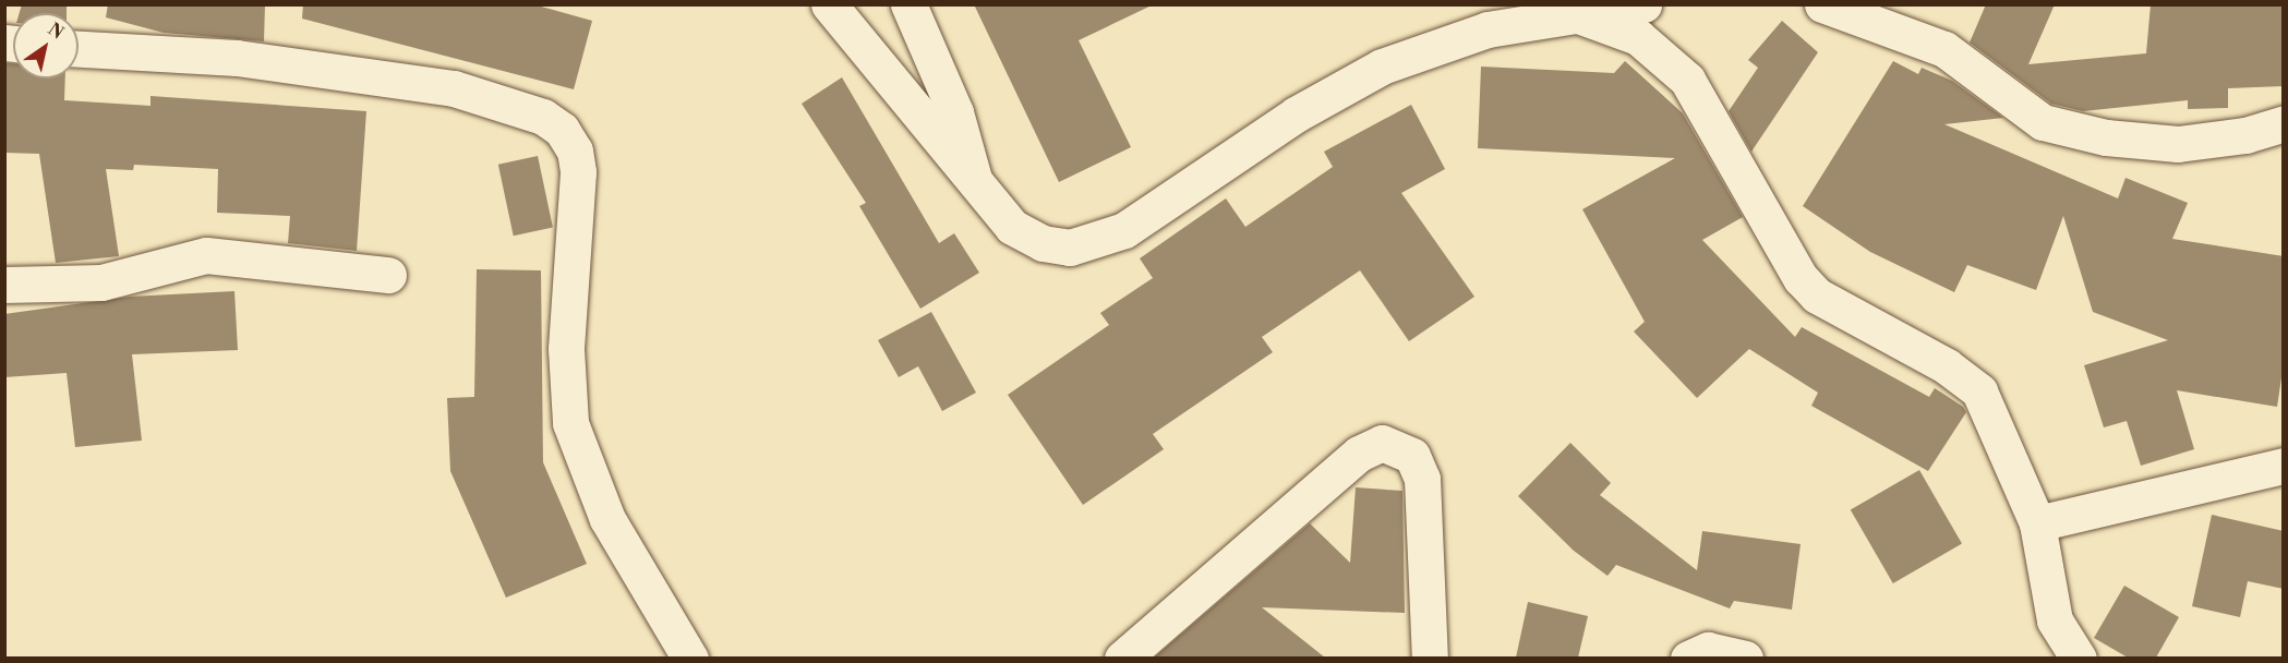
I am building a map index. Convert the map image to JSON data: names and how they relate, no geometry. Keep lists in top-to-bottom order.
{
  "north": "top right"
}
